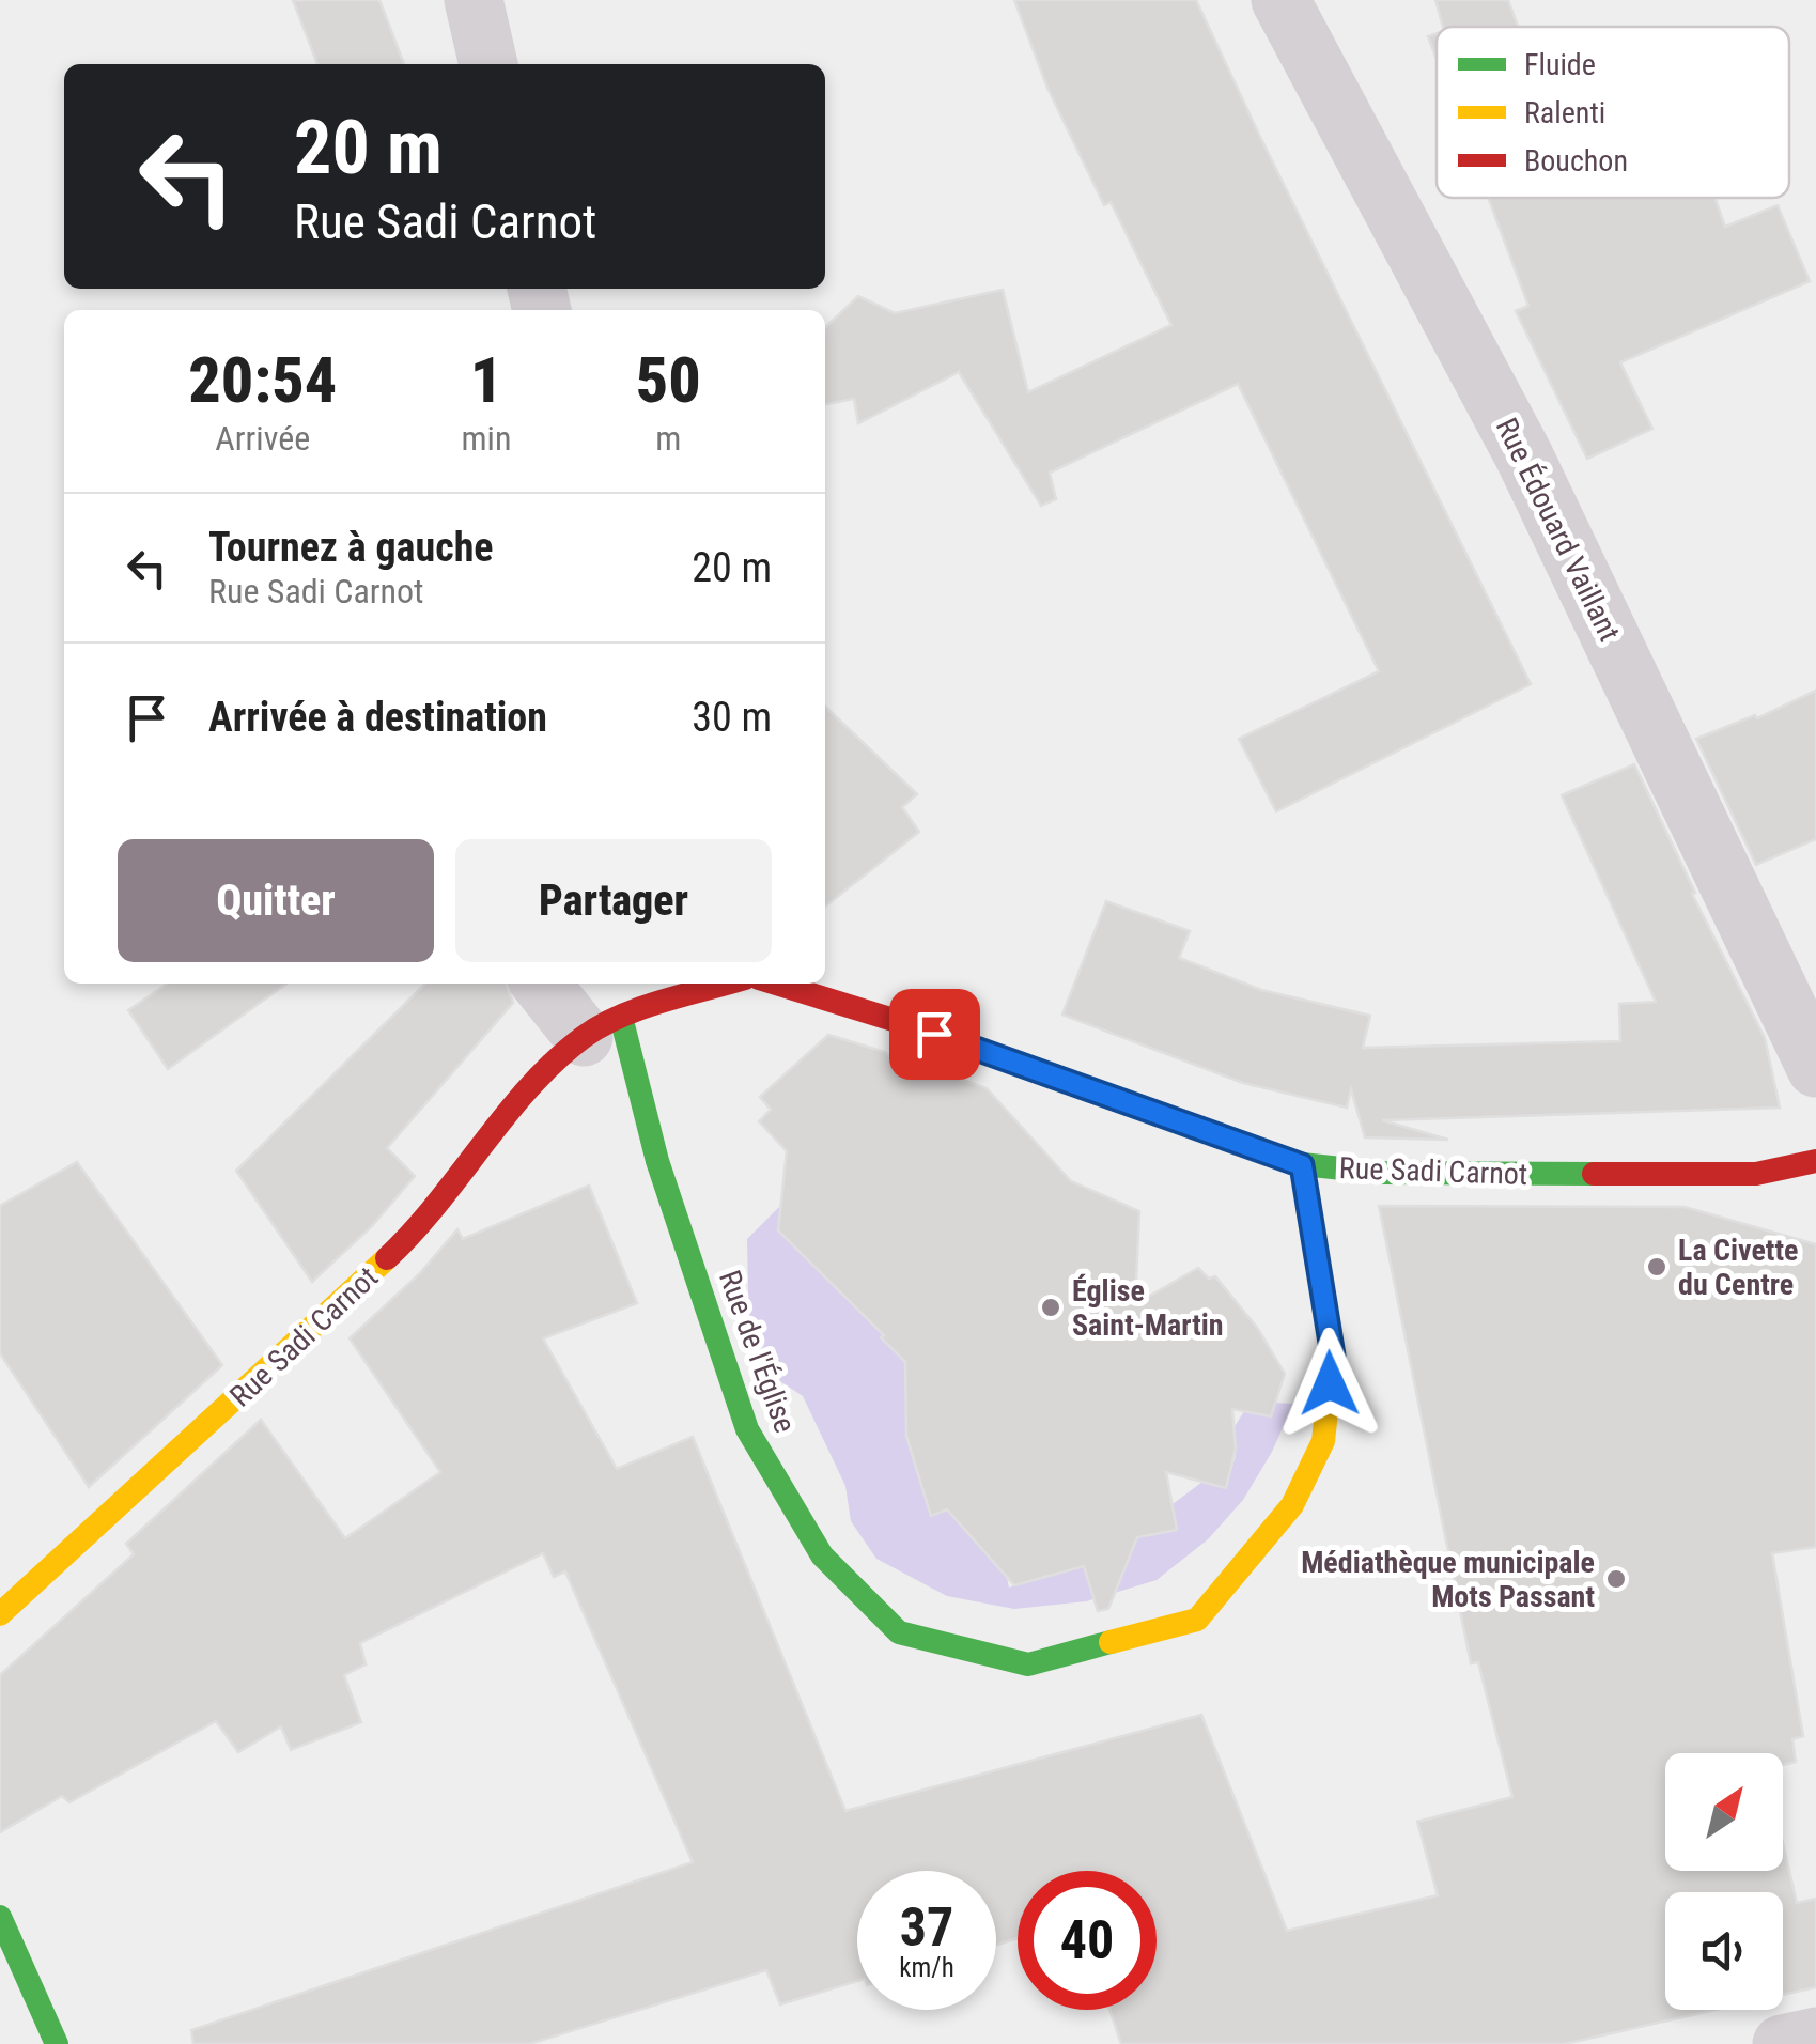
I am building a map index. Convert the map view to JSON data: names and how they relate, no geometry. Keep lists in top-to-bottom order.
{
  "streets": {
    "street": ["Rue Édouard Vaillant", "Rue Sadi Carnot", "Rue de l'Église"]
  },
  "crossings": [
    ["Rue Sadi Carnot", "Rue de l'Église"]
  ],
  "places": ["La Civette du Centre", "Église Saint-Martin", "Médiathèque municipale Mots Passant"],
  "legend": ["Fluide", "Ralenti", "Bouchon"],
  "north": "top right",
  "page": {
    "turn": ["20 m", "Rue Sadi Carnot"],
    "eta": [
      "20:54",
      "Arrivée",
      "1",
      "min",
      "50",
      "m"
    ],
    "list": [
      {
        "name": "Tournez à gauche",
        "note": "Rue Sadi Carnot",
        "value": "20 m"
      },
      {
        "name": "Arrivée à destination",
        "value": "30 m"
      }
    ],
    "buttons": ["Quitter", "Partager"],
    "speed": "37 km/h",
    "limit": "40"
  }
}
